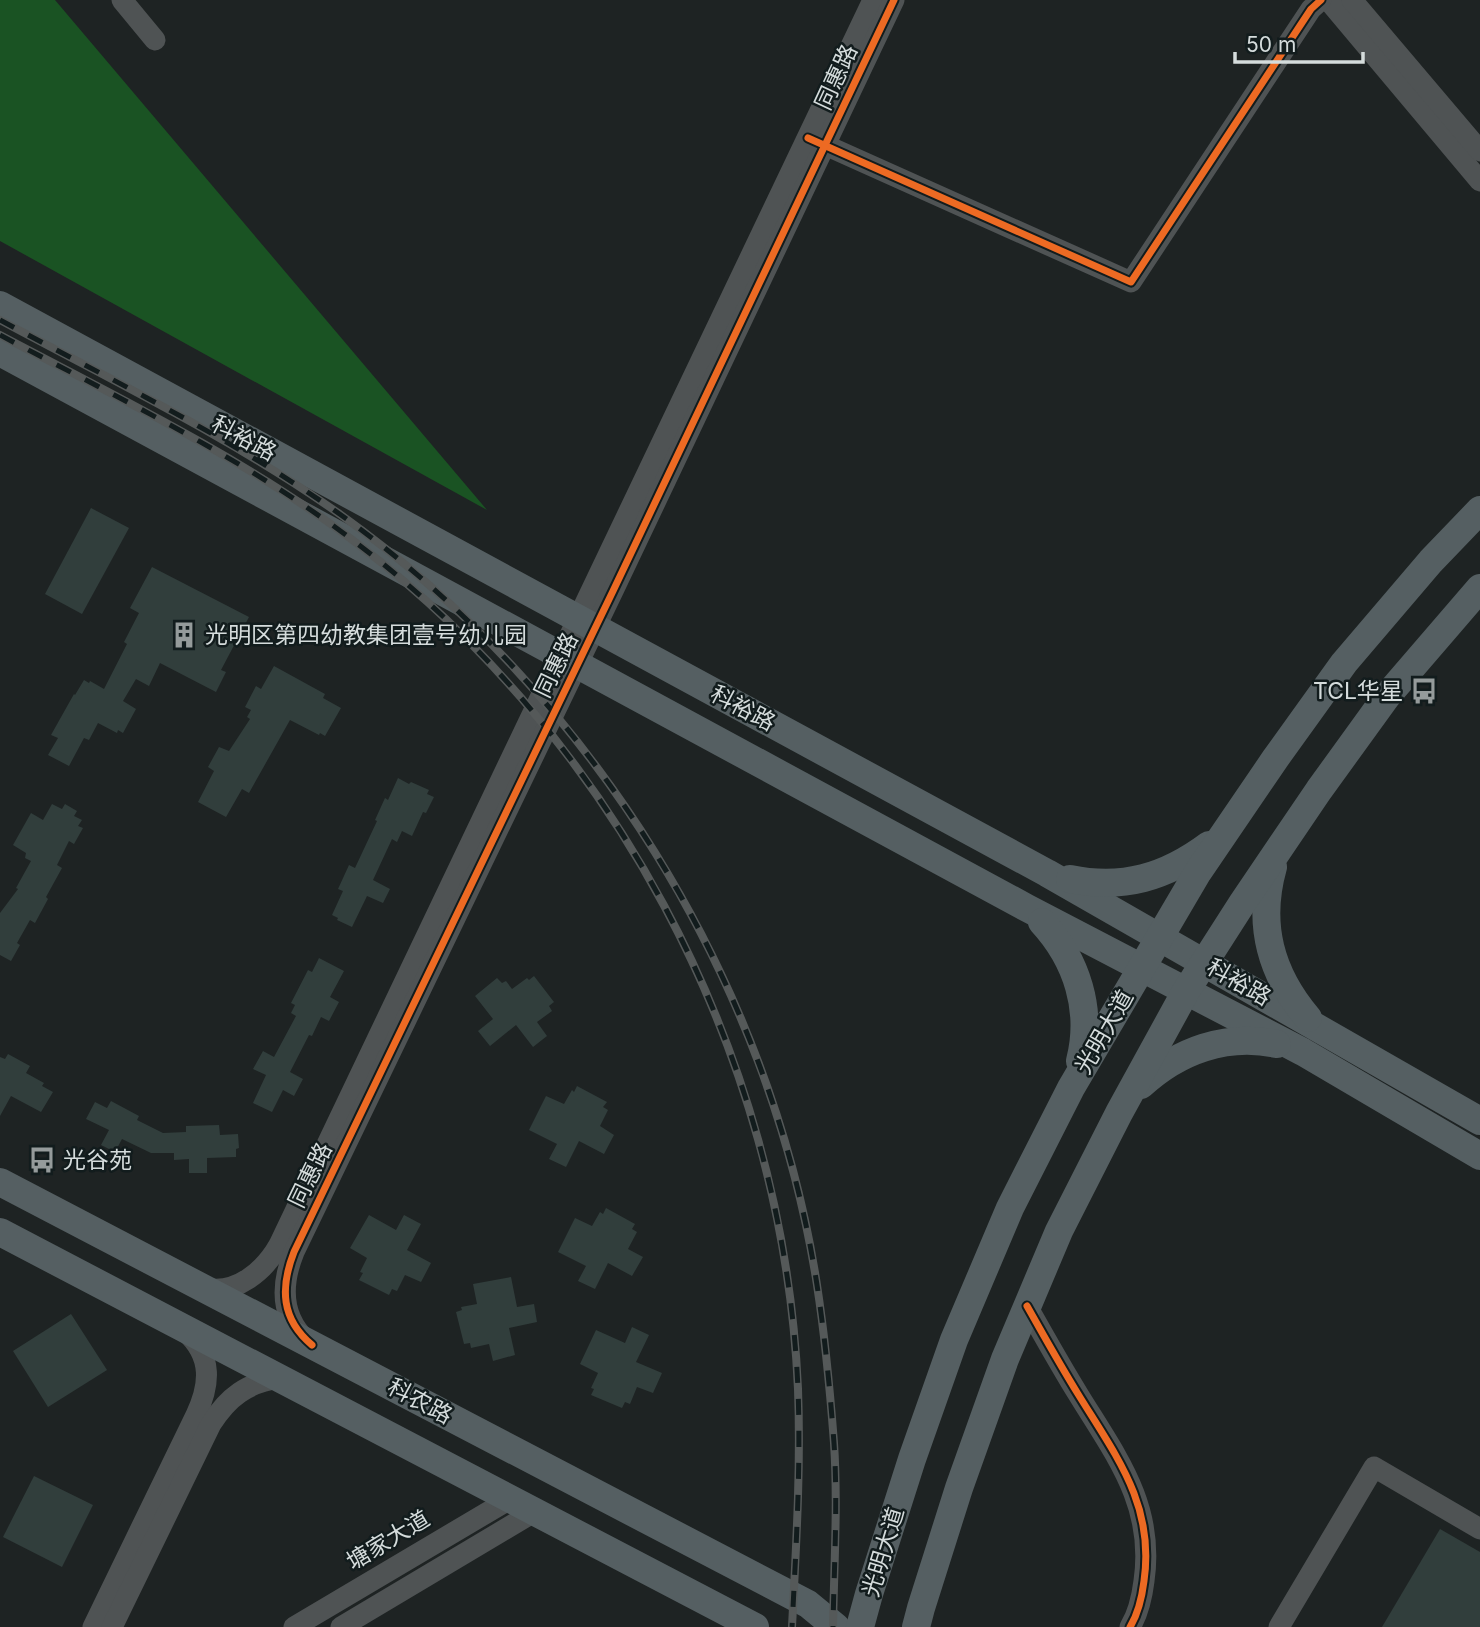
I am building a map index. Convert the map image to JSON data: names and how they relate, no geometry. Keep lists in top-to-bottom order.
{
  "streets": {
    "main road": ["科裕路", "光明大道", "科农路"],
    "street": ["同惠路", "塘家大道"]
  },
  "crossings": [
    ["同惠路", "科裕路"],
    ["同惠路", "科农路"],
    ["科裕路", "光明大道"],
    ["科农路", "塘家大道"]
  ],
  "places": {
    "building": ["光明区第四幼教集团壹号幼儿园"],
    "bus stop": ["TCL华星", "光谷苑"]
  },
  "scale_bar": "50 m"
}
